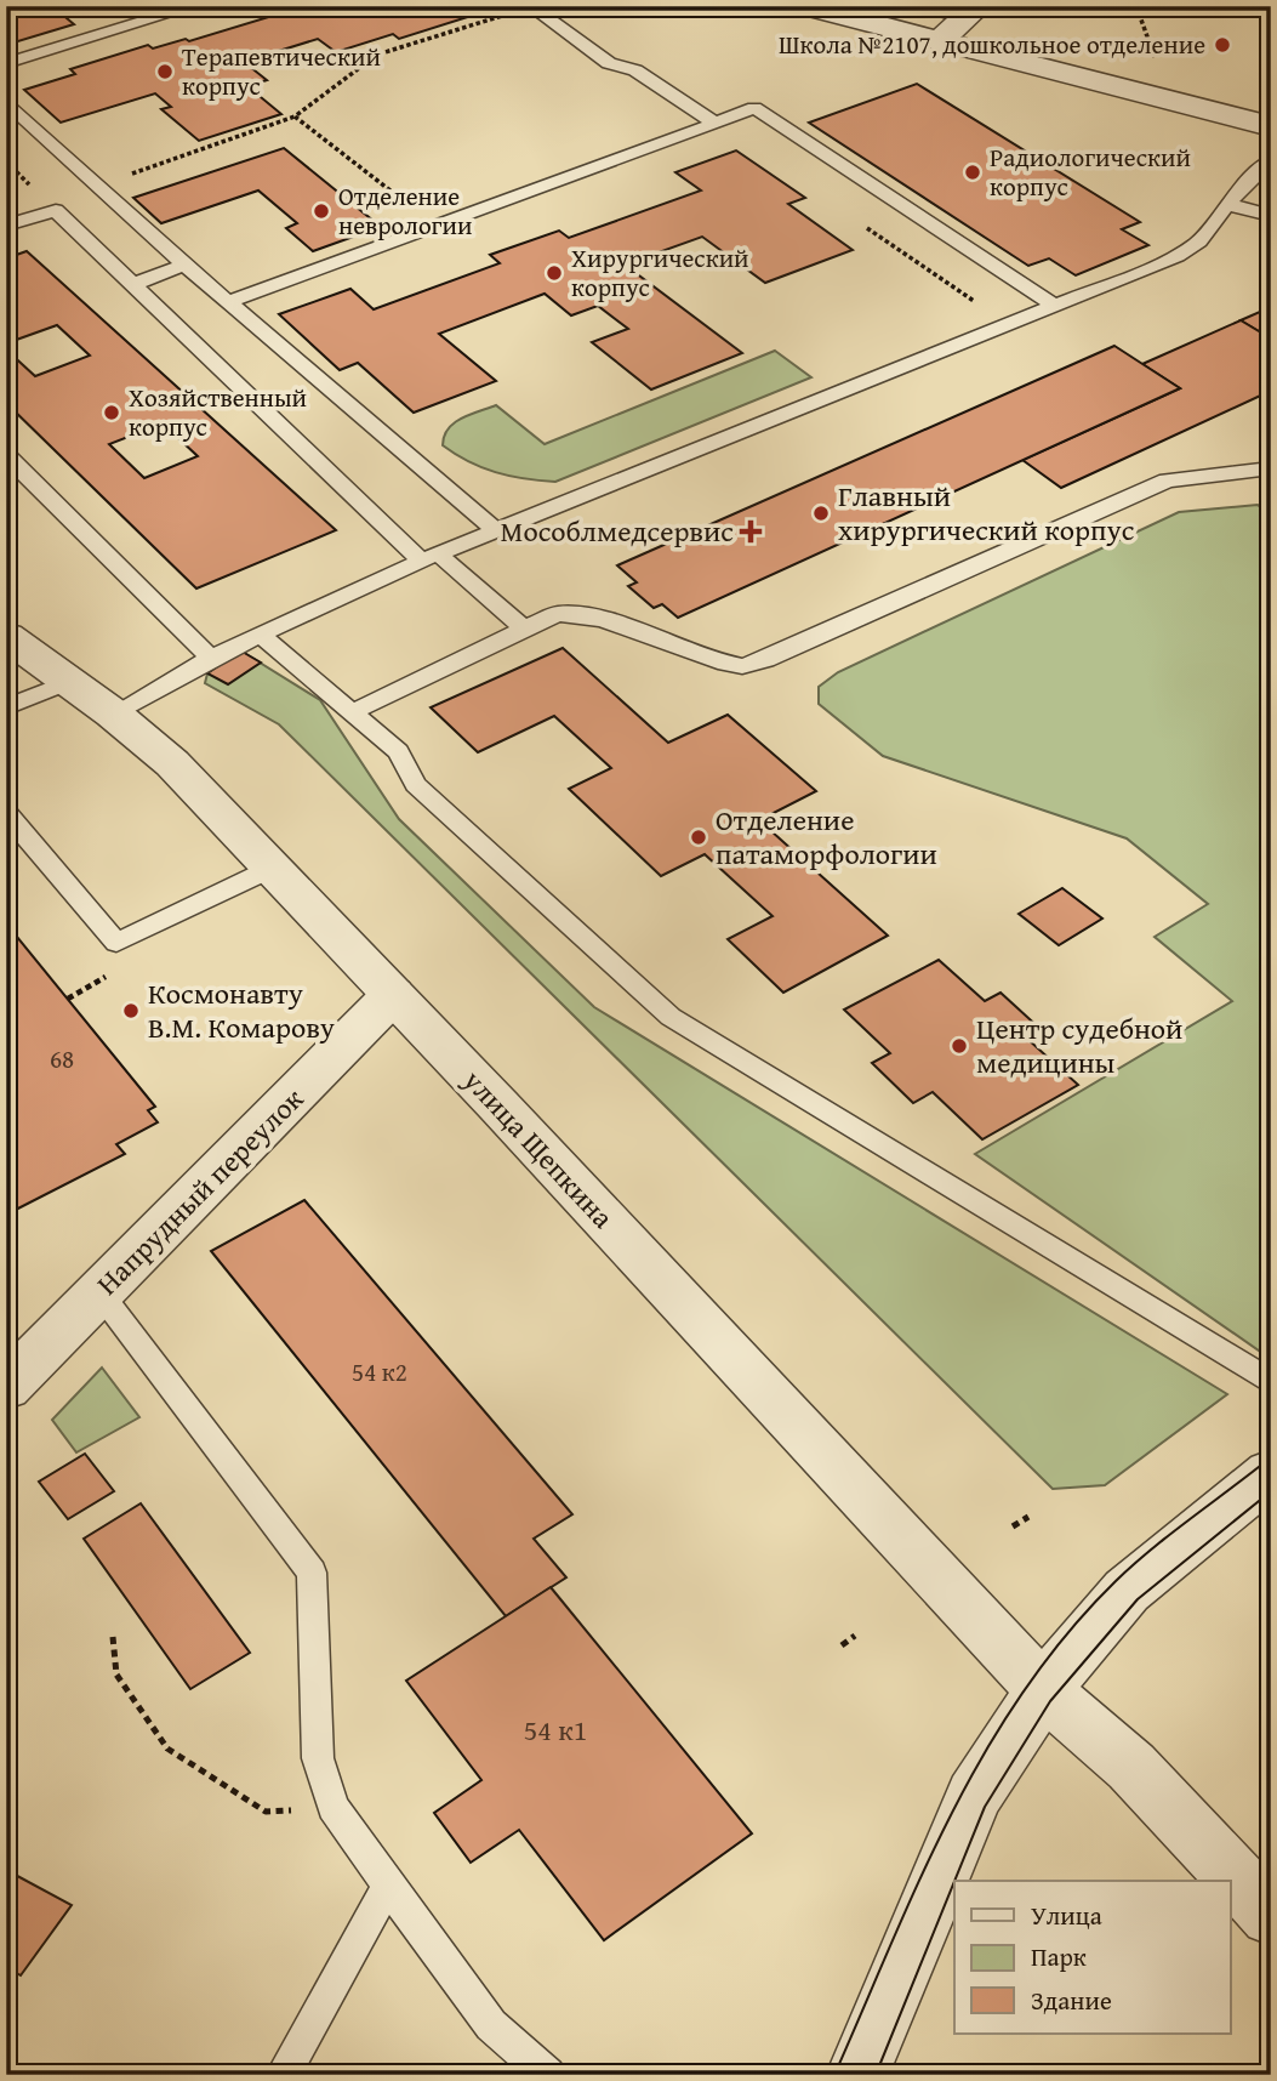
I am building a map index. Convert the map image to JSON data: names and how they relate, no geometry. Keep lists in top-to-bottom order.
{
  "streets": {
    "street": ["улица Щепкина", "Напрудный переулок"]
  },
  "crossings": [
    ["улица Щепкина", "Напрудный переулок"]
  ],
  "places": {
    "other": [
      "Школа №2107, дошкольное отделение",
      "Терапевтический корпус",
      "Радиологический корпус",
      "Отделение неврологии",
      "Хирургический корпус",
      "Хозяйственный корпус",
      "Главный хирургический корпус",
      "Отделение патаморфологии",
      "Космонавту В.М. Комарову",
      "Центр судебной медицины"
    ],
    "health": ["Мособлмедсервис"]
  },
  "house_numbers": ["68", "54 к2", "54 к1"],
  "legend": ["Улица", "Парк", "Здание"]
}
